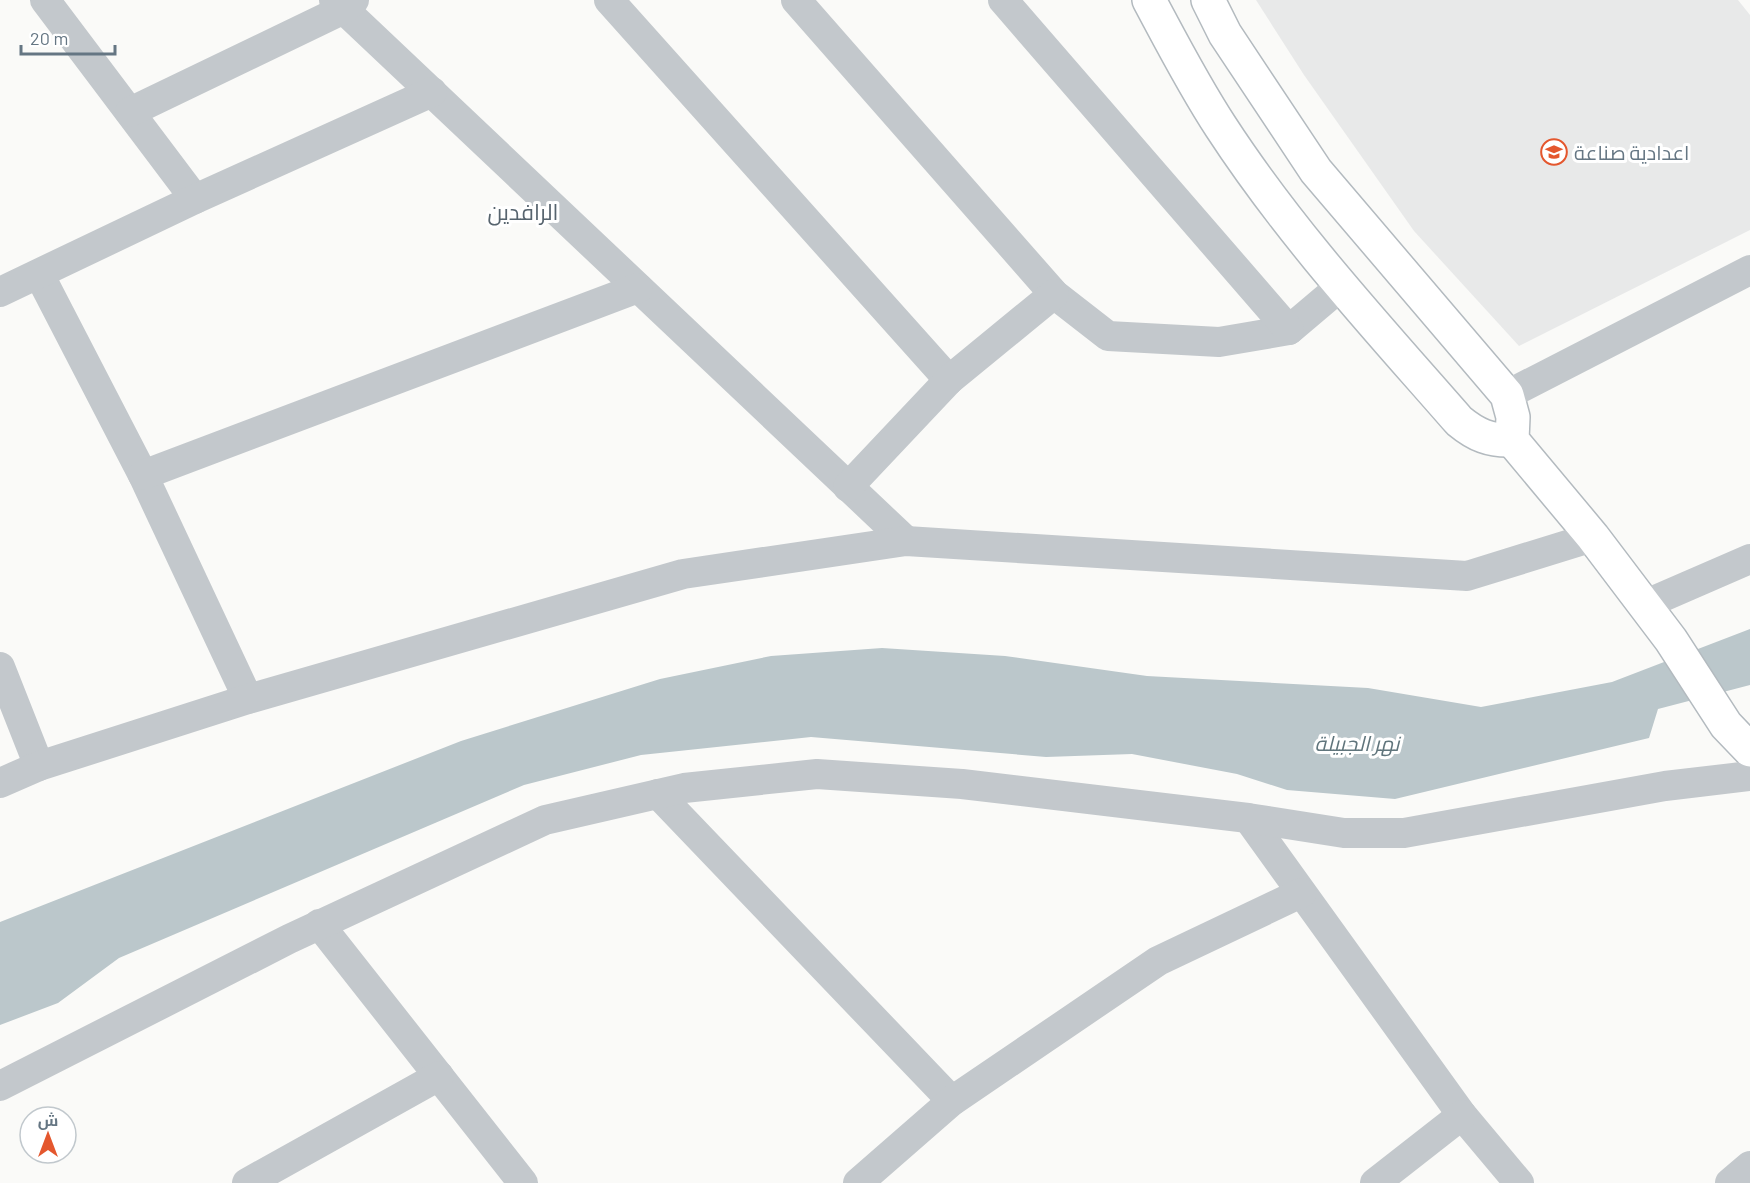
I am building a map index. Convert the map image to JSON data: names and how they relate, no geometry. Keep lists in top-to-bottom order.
{
  "districts": ["الرافدين"],
  "water": ["نهر الجبيلة"],
  "places": {
    "school or university": ["اعدادية صناعة"]
  },
  "scale_bar": "20 m",
  "north": "top"
}
